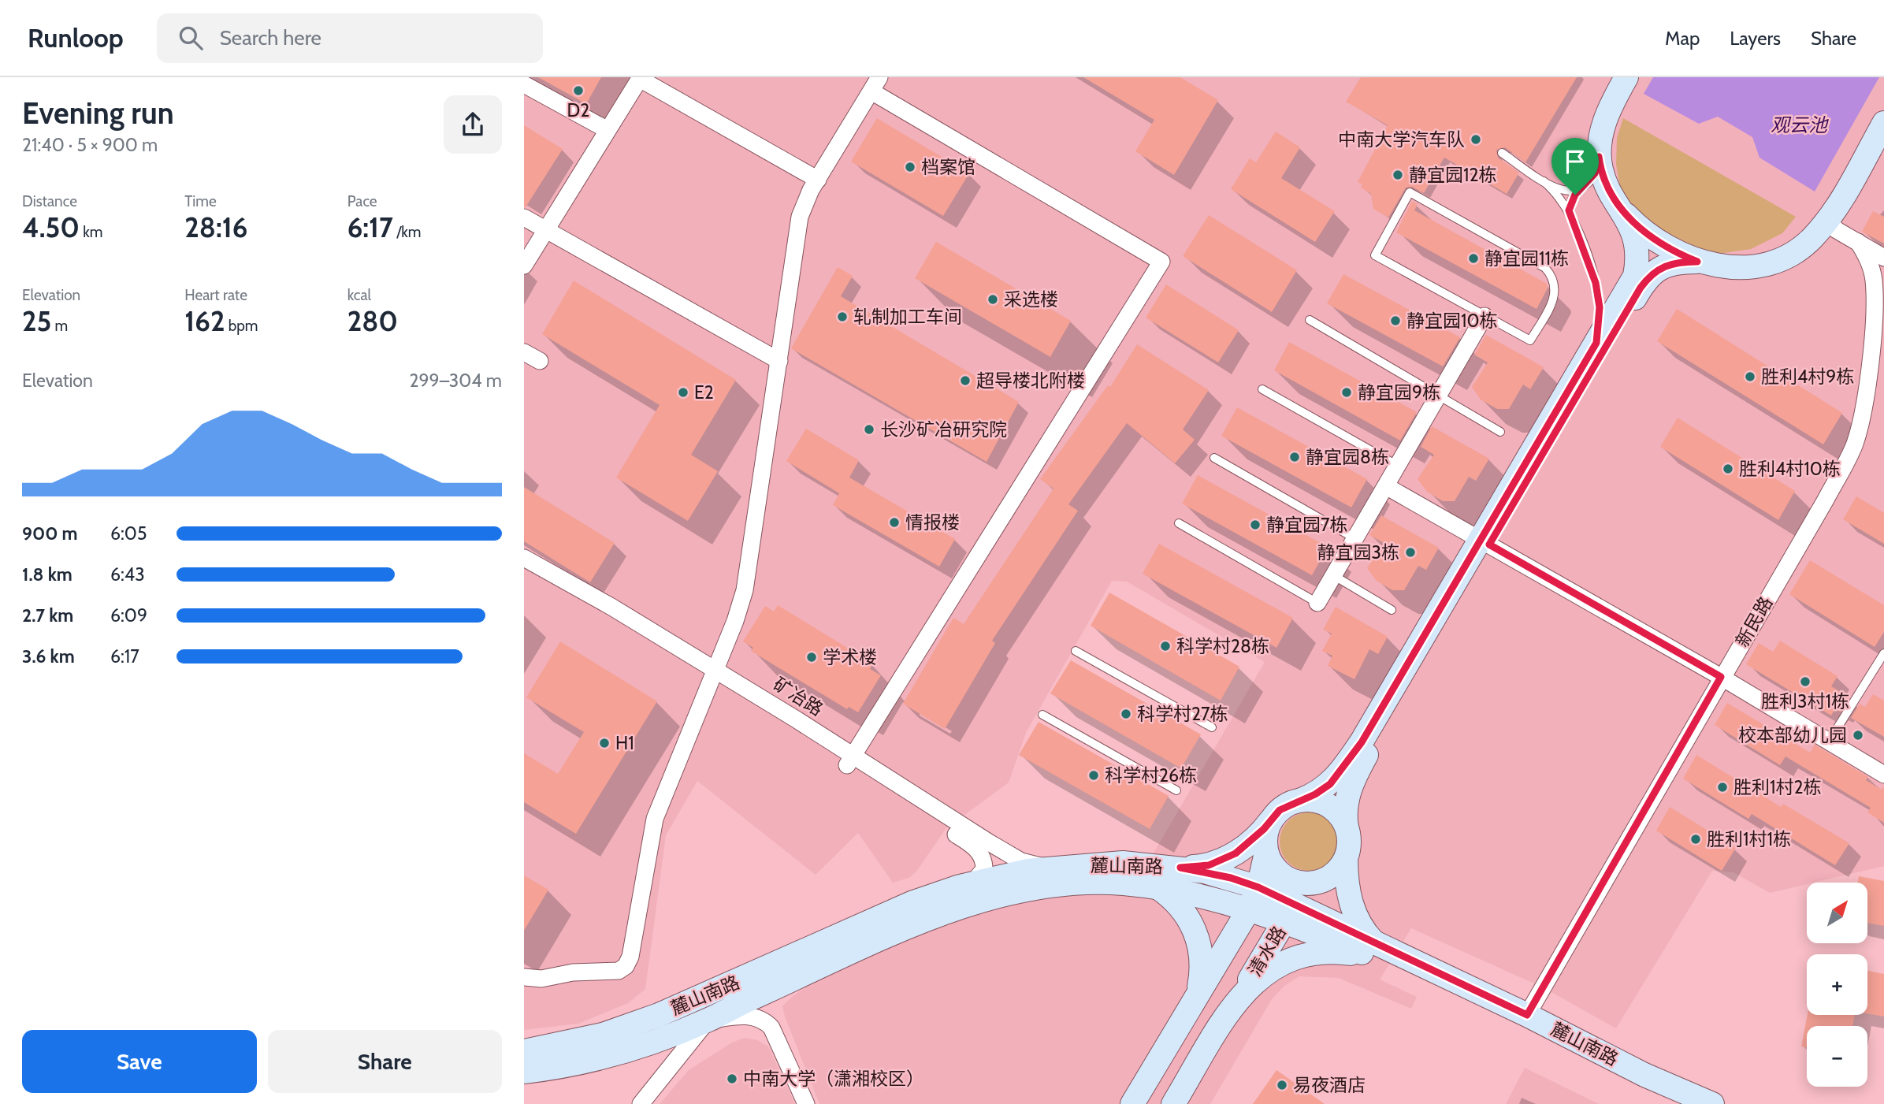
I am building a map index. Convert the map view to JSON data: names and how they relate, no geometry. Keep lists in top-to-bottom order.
{
  "streets": {
    "main road": ["麓山南路", "清水路"],
    "street": ["新民路", "矿冶路"]
  },
  "crossings": [
    ["新民路", "麓山南路"],
    ["矿冶路", "麓山南路"],
    ["麓山南路", "清水路"]
  ],
  "water": ["观云池"],
  "places": [
    "D2",
    "中南大学汽车队",
    "档案馆",
    "静宜园12栋",
    "静宜园11栋",
    "采选楼",
    "轧制加工车间",
    "静宜园10栋",
    "胜利4村9栋",
    "超导楼北附楼",
    "E2",
    "静宜园9栋",
    "长沙矿冶研究院",
    "静宜园8栋",
    "胜利4村10栋",
    "情报楼",
    "静宜园7栋",
    "静宜园3栋",
    "科学村28栋",
    "学术楼",
    "胜利3村1栋",
    "科学村27栋",
    "校本部幼儿园",
    "H1",
    "科学村26栋",
    "胜利1村2栋",
    "胜利1村1栋",
    "中南大学（潇湘校区）",
    "易夜酒店"
  ],
  "north": "top right",
  "page": {
    "header": "Runloop",
    "search": "Search here",
    "nav": ["Map", "Layers", "Share"],
    "heading": ["Evening run", "21:40 · 5 × 900 m"],
    "stats": [
      ["Distance", "4.50 km"],
      ["Time", "28:16"],
      ["Pace", "6:17 /km"],
      ["Elevation", "25 m"],
      ["Heart rate", "162 bpm"],
      ["kcal", "280"]
    ],
    "chart": ["Elevation", "299–304 m"],
    "list": [
      {
        "name": "900 m",
        "note": "6:05"
      },
      {
        "name": "1.8 km",
        "note": "6:43"
      },
      {
        "name": "2.7 km",
        "note": "6:09"
      },
      {
        "name": "3.6 km",
        "note": "6:17"
      }
    ],
    "map_buttons": ["+", "−"],
    "buttons": ["Save", "Share"]
  }
}
